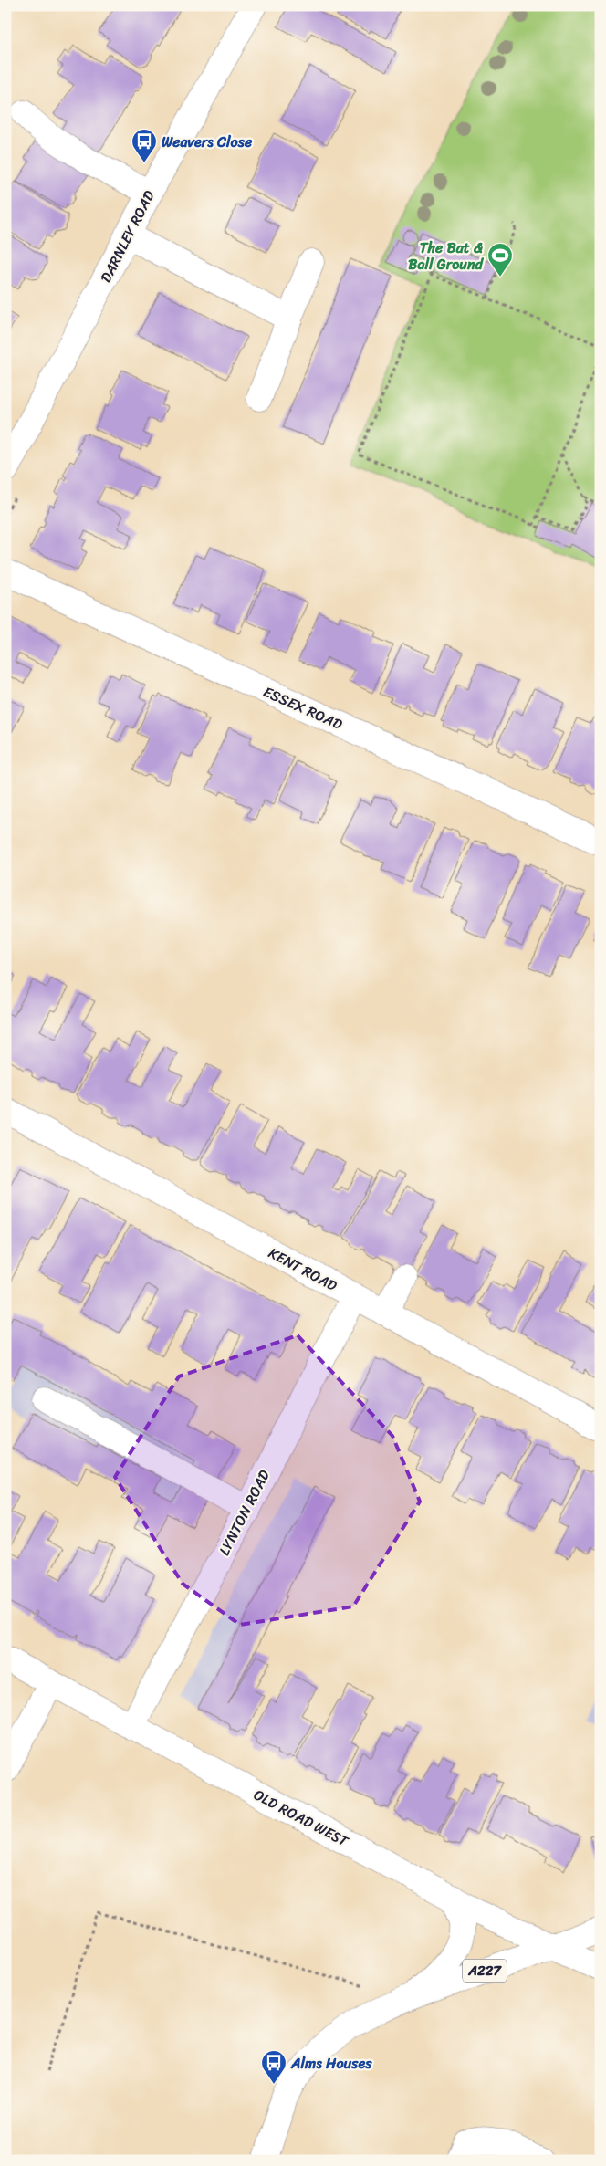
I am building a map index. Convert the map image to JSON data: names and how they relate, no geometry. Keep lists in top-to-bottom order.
{
  "streets": {
    "street": [
      "DARNLEY ROAD",
      "ESSEX ROAD",
      "KENT ROAD",
      "LYNTON ROAD",
      "OLD ROAD WEST",
      "A227"
    ]
  },
  "crossings": [
    ["KENT ROAD", "LYNTON ROAD"],
    ["LYNTON ROAD", "OLD ROAD WEST"],
    ["OLD ROAD WEST", "A227"]
  ],
  "places": {
    "bus stop": ["Weavers Close", "Alms Houses"],
    "sports": ["The Bat & Ball Ground"]
  }
}
